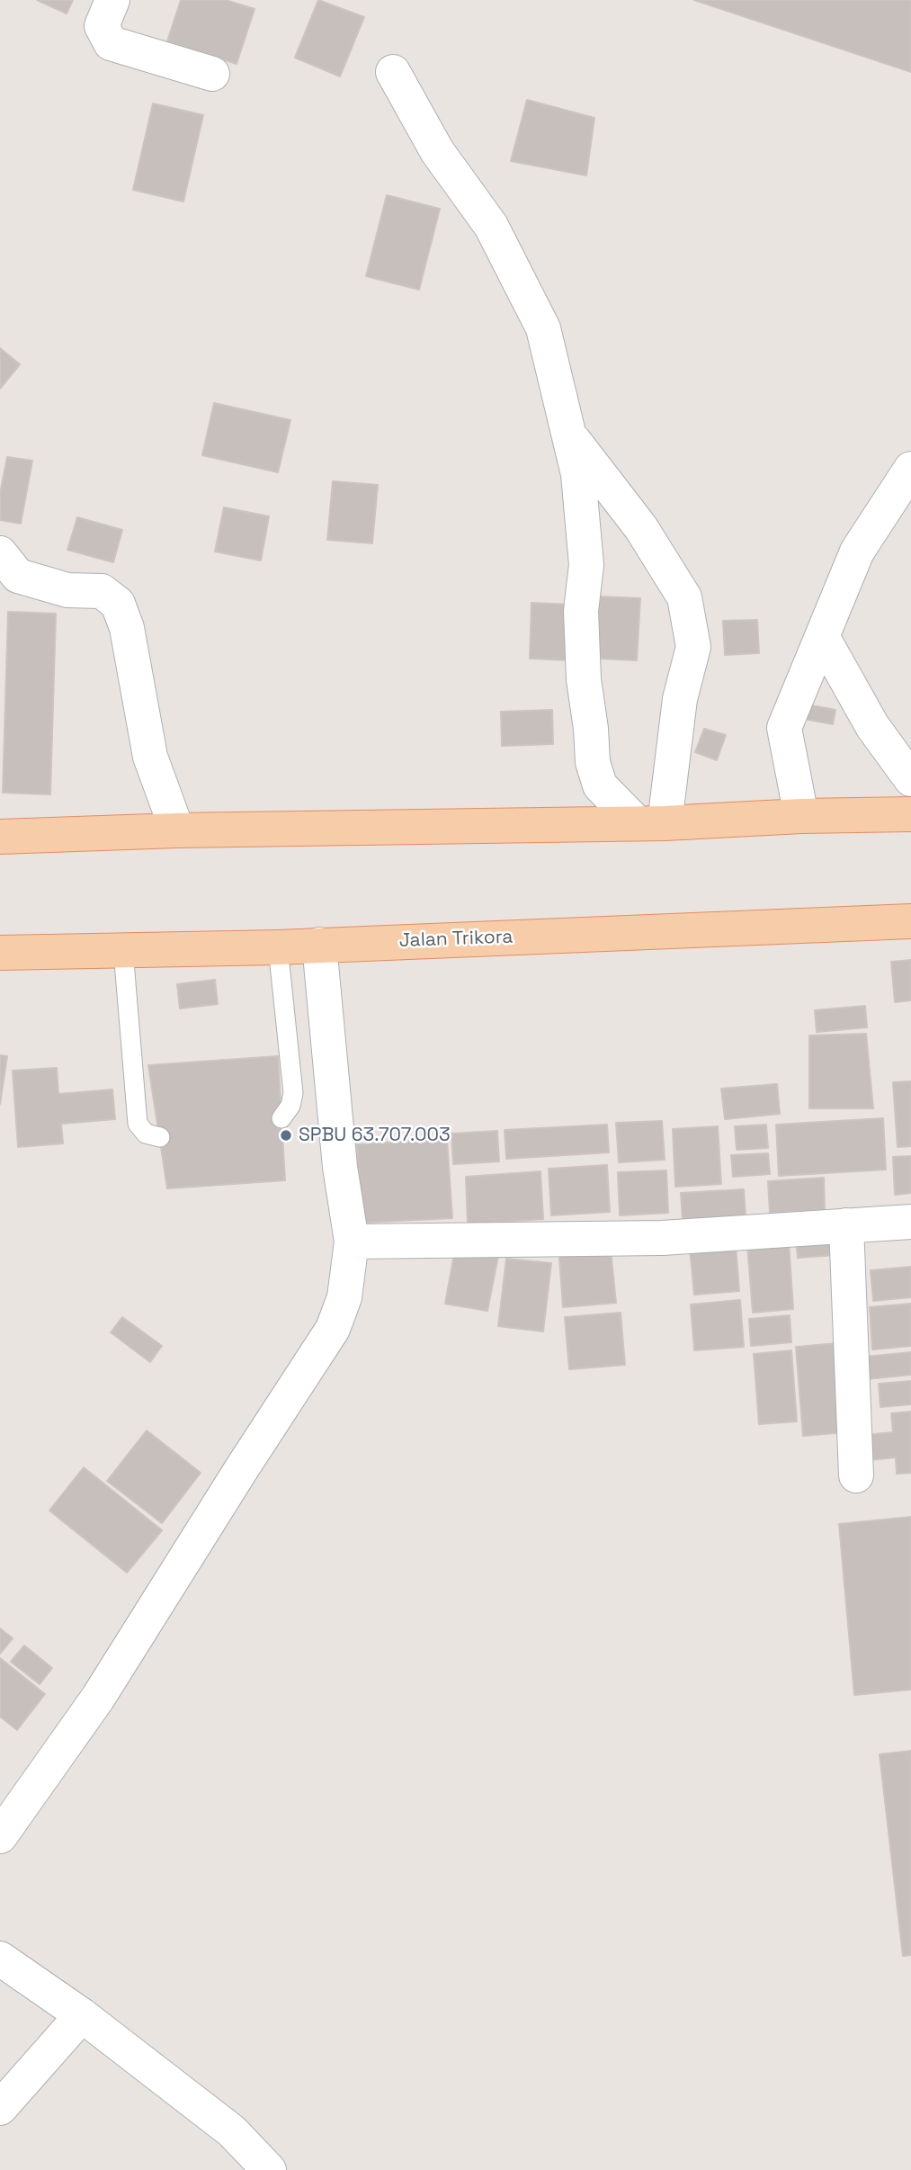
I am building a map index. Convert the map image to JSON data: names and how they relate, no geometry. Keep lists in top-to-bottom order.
{
  "streets": {
    "main road": ["Jalan Trikora"]
  },
  "places": ["SPBU 63.707.003"]
}
